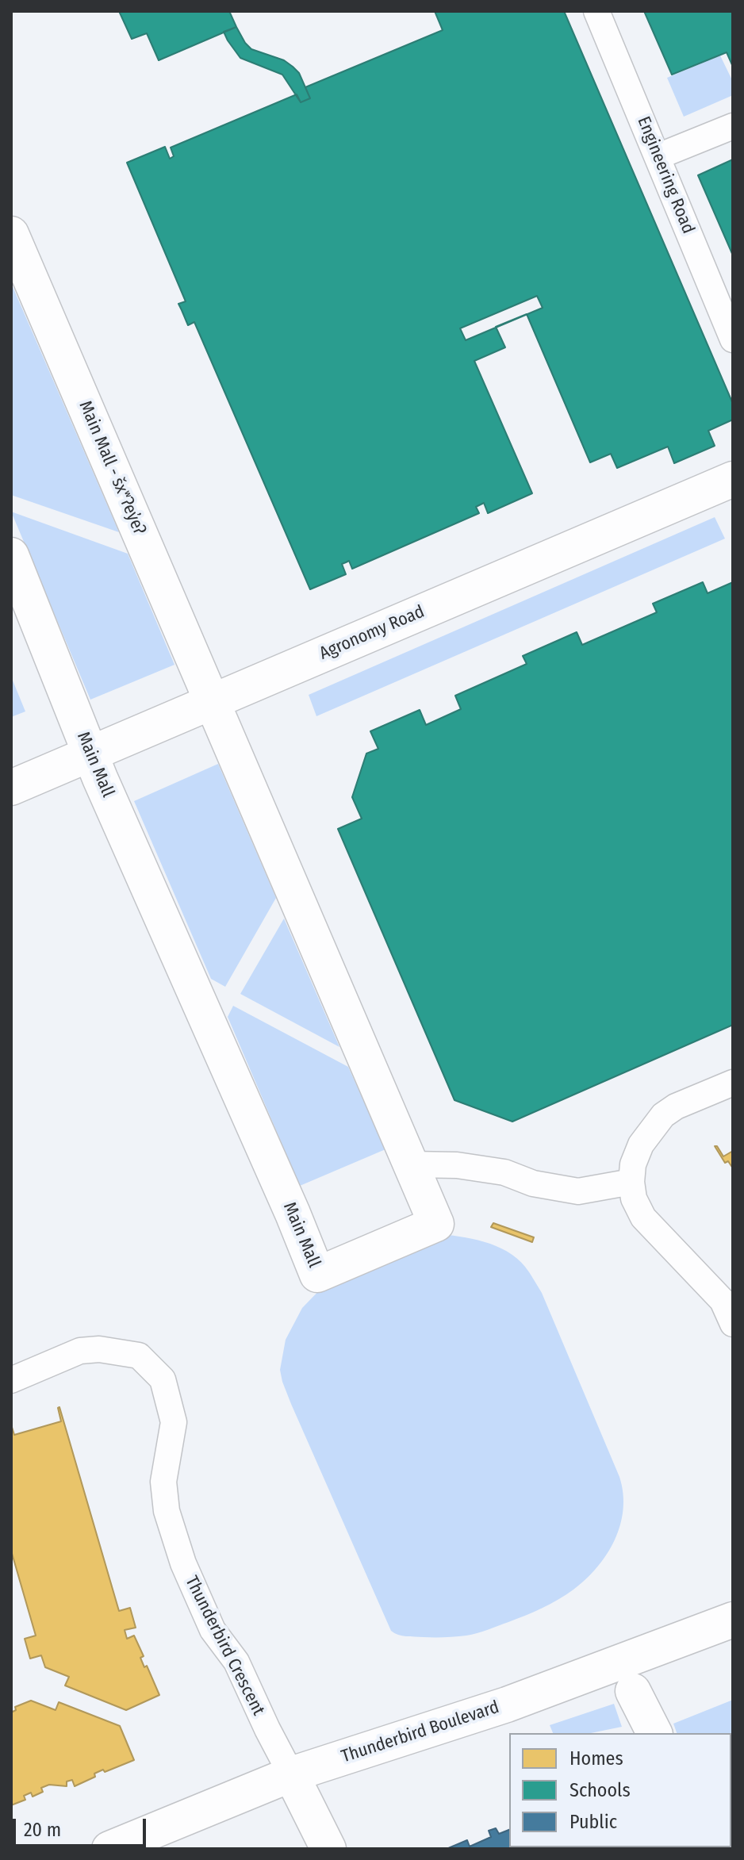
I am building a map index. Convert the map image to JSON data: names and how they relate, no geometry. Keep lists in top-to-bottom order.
{
  "streets": {
    "street": [
      "Main Mall - šxʷʔey̓eʔ",
      "Agronomy Road",
      "Main Mall",
      "Thunderbird Boulevard"
    ],
    "lane": ["Engineering Road", "Thunderbird Crescent"]
  },
  "crossings": [
    ["Main Mall - šxʷʔey̓eʔ", "Agronomy Road"],
    ["Main Mall - šxʷʔey̓eʔ", "Main Mall"],
    ["Agronomy Road", "Main Mall"],
    ["Thunderbird Crescent", "Thunderbird Boulevard"]
  ],
  "legend": ["Homes", "Schools", "Public"],
  "scale_bar": "20 m"
}
